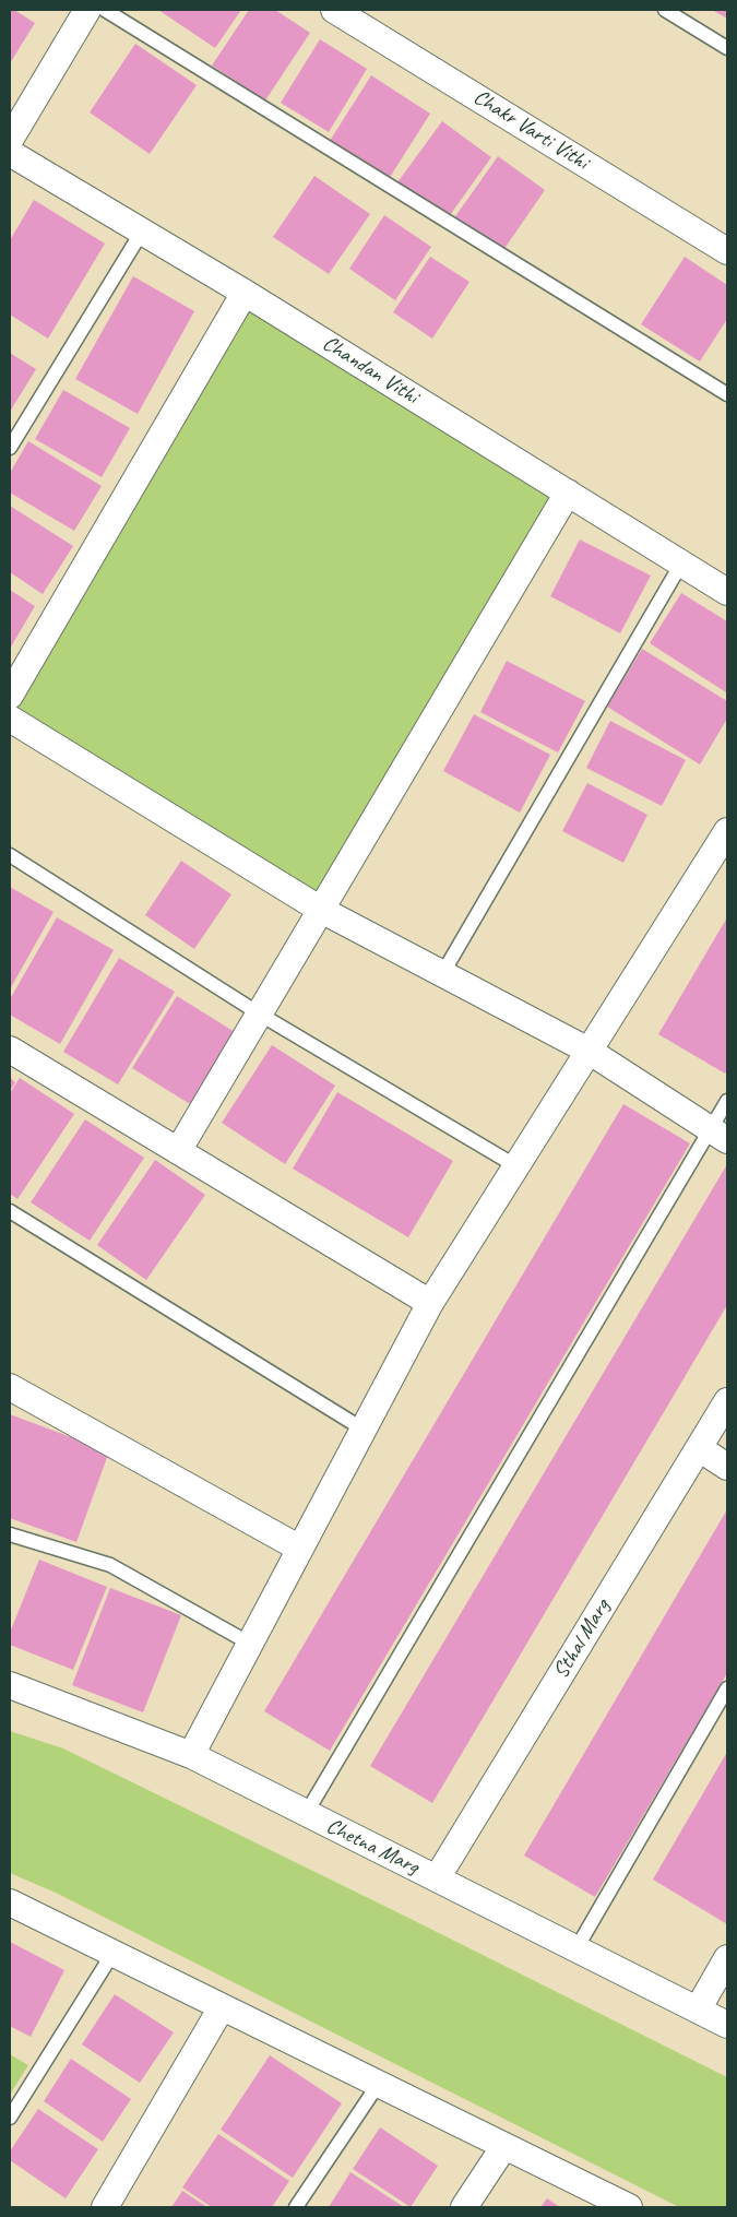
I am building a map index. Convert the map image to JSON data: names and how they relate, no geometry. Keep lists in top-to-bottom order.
{
  "streets": {
    "street": [
      "Chakr Varti Vithi",
      "Chandan Vithi",
      "Sthal Marg",
      "Chetna Marg"
    ]
  },
  "crossings": [
    ["Sthal Marg", "Chetna Marg"]
  ]
}
